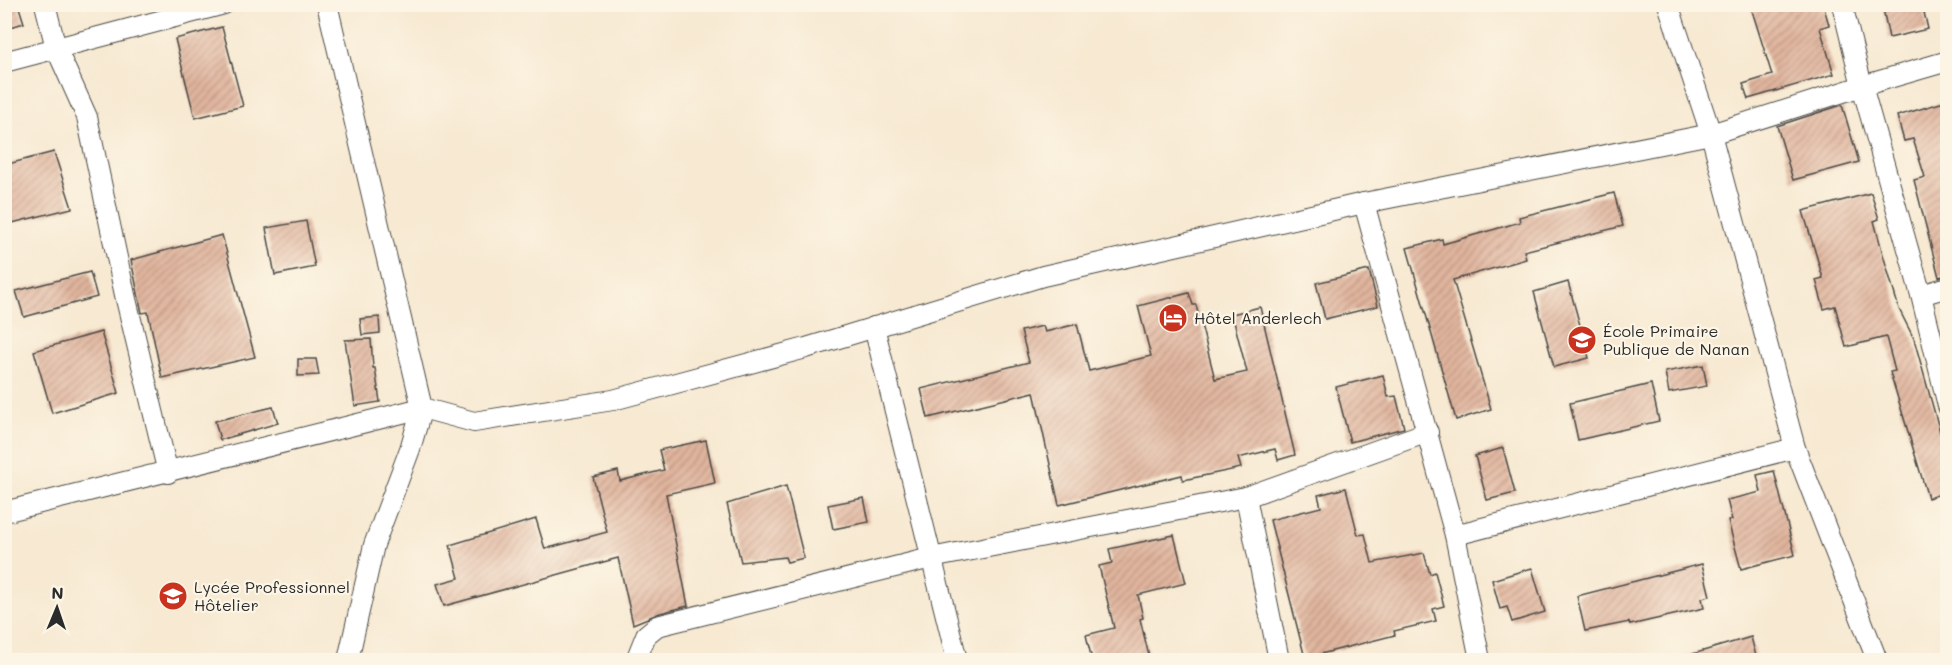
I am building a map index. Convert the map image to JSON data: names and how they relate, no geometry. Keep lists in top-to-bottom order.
{
  "places": {
    "hotel": ["Hôtel Anderlech"],
    "school or university": ["École Primaire Publique de Nanan", "Lycée Professionnel Hôtelier"]
  },
  "north": "top"
}
